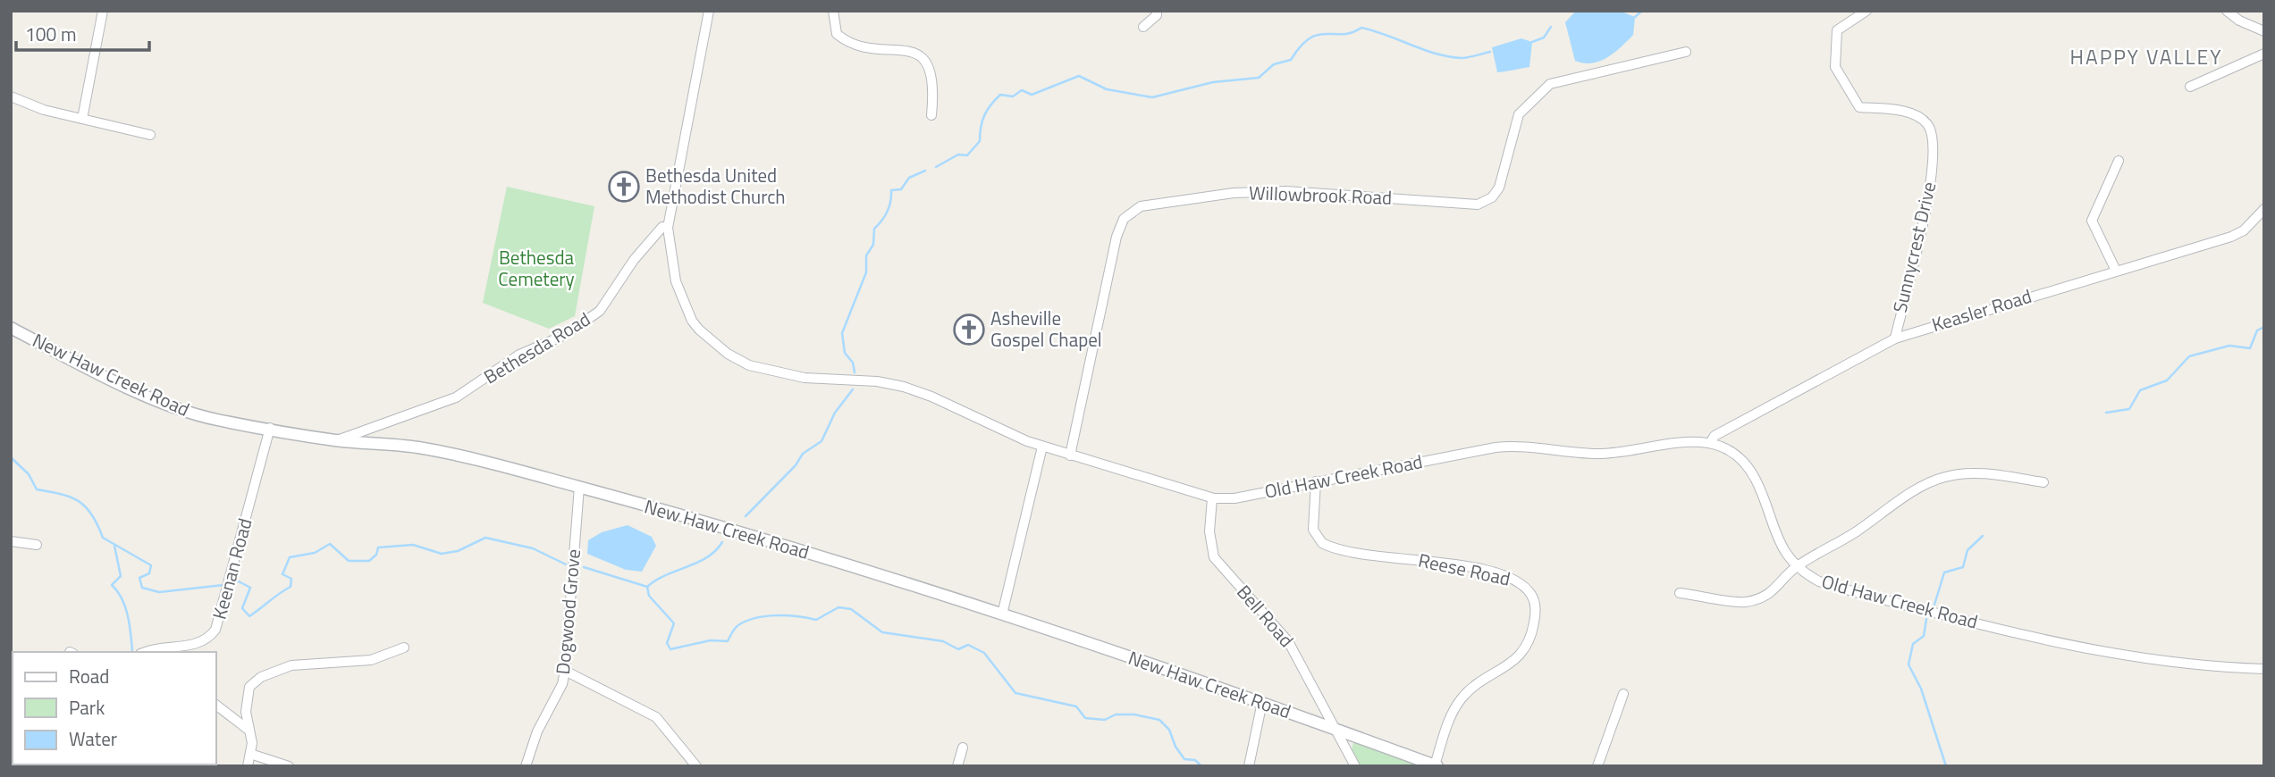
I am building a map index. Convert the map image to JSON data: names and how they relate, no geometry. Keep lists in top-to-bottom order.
{
  "streets": {
    "street": [
      "Willowbrook Road",
      "Sunnycrest Drive",
      "Keasler Road",
      "Bethesda Road",
      "New Haw Creek Road",
      "Old Haw Creek Road",
      "Keenan Road",
      "Reese Road",
      "Dogwood Grove",
      "Bell Road"
    ]
  },
  "crossings": [
    ["Willowbrook Road", "Old Haw Creek Road"],
    ["Sunnycrest Drive", "Keasler Road"],
    ["Keasler Road", "Old Haw Creek Road"],
    ["Bethesda Road", "New Haw Creek Road"],
    ["Bethesda Road", "Old Haw Creek Road"],
    ["New Haw Creek Road", "Keenan Road"],
    ["New Haw Creek Road", "Reese Road"],
    ["New Haw Creek Road", "Dogwood Grove"],
    ["New Haw Creek Road", "Bell Road"],
    ["Old Haw Creek Road", "Reese Road"],
    ["Old Haw Creek Road", "Bell Road"]
  ],
  "districts": ["HAPPY VALLEY"],
  "parks": ["Bethesda Cemetery"],
  "places": {
    "church": ["Bethesda United Methodist Church", "Asheville Gospel Chapel"]
  },
  "legend": ["Road", "Park", "Water"],
  "scale_bar": "100 m"
}
